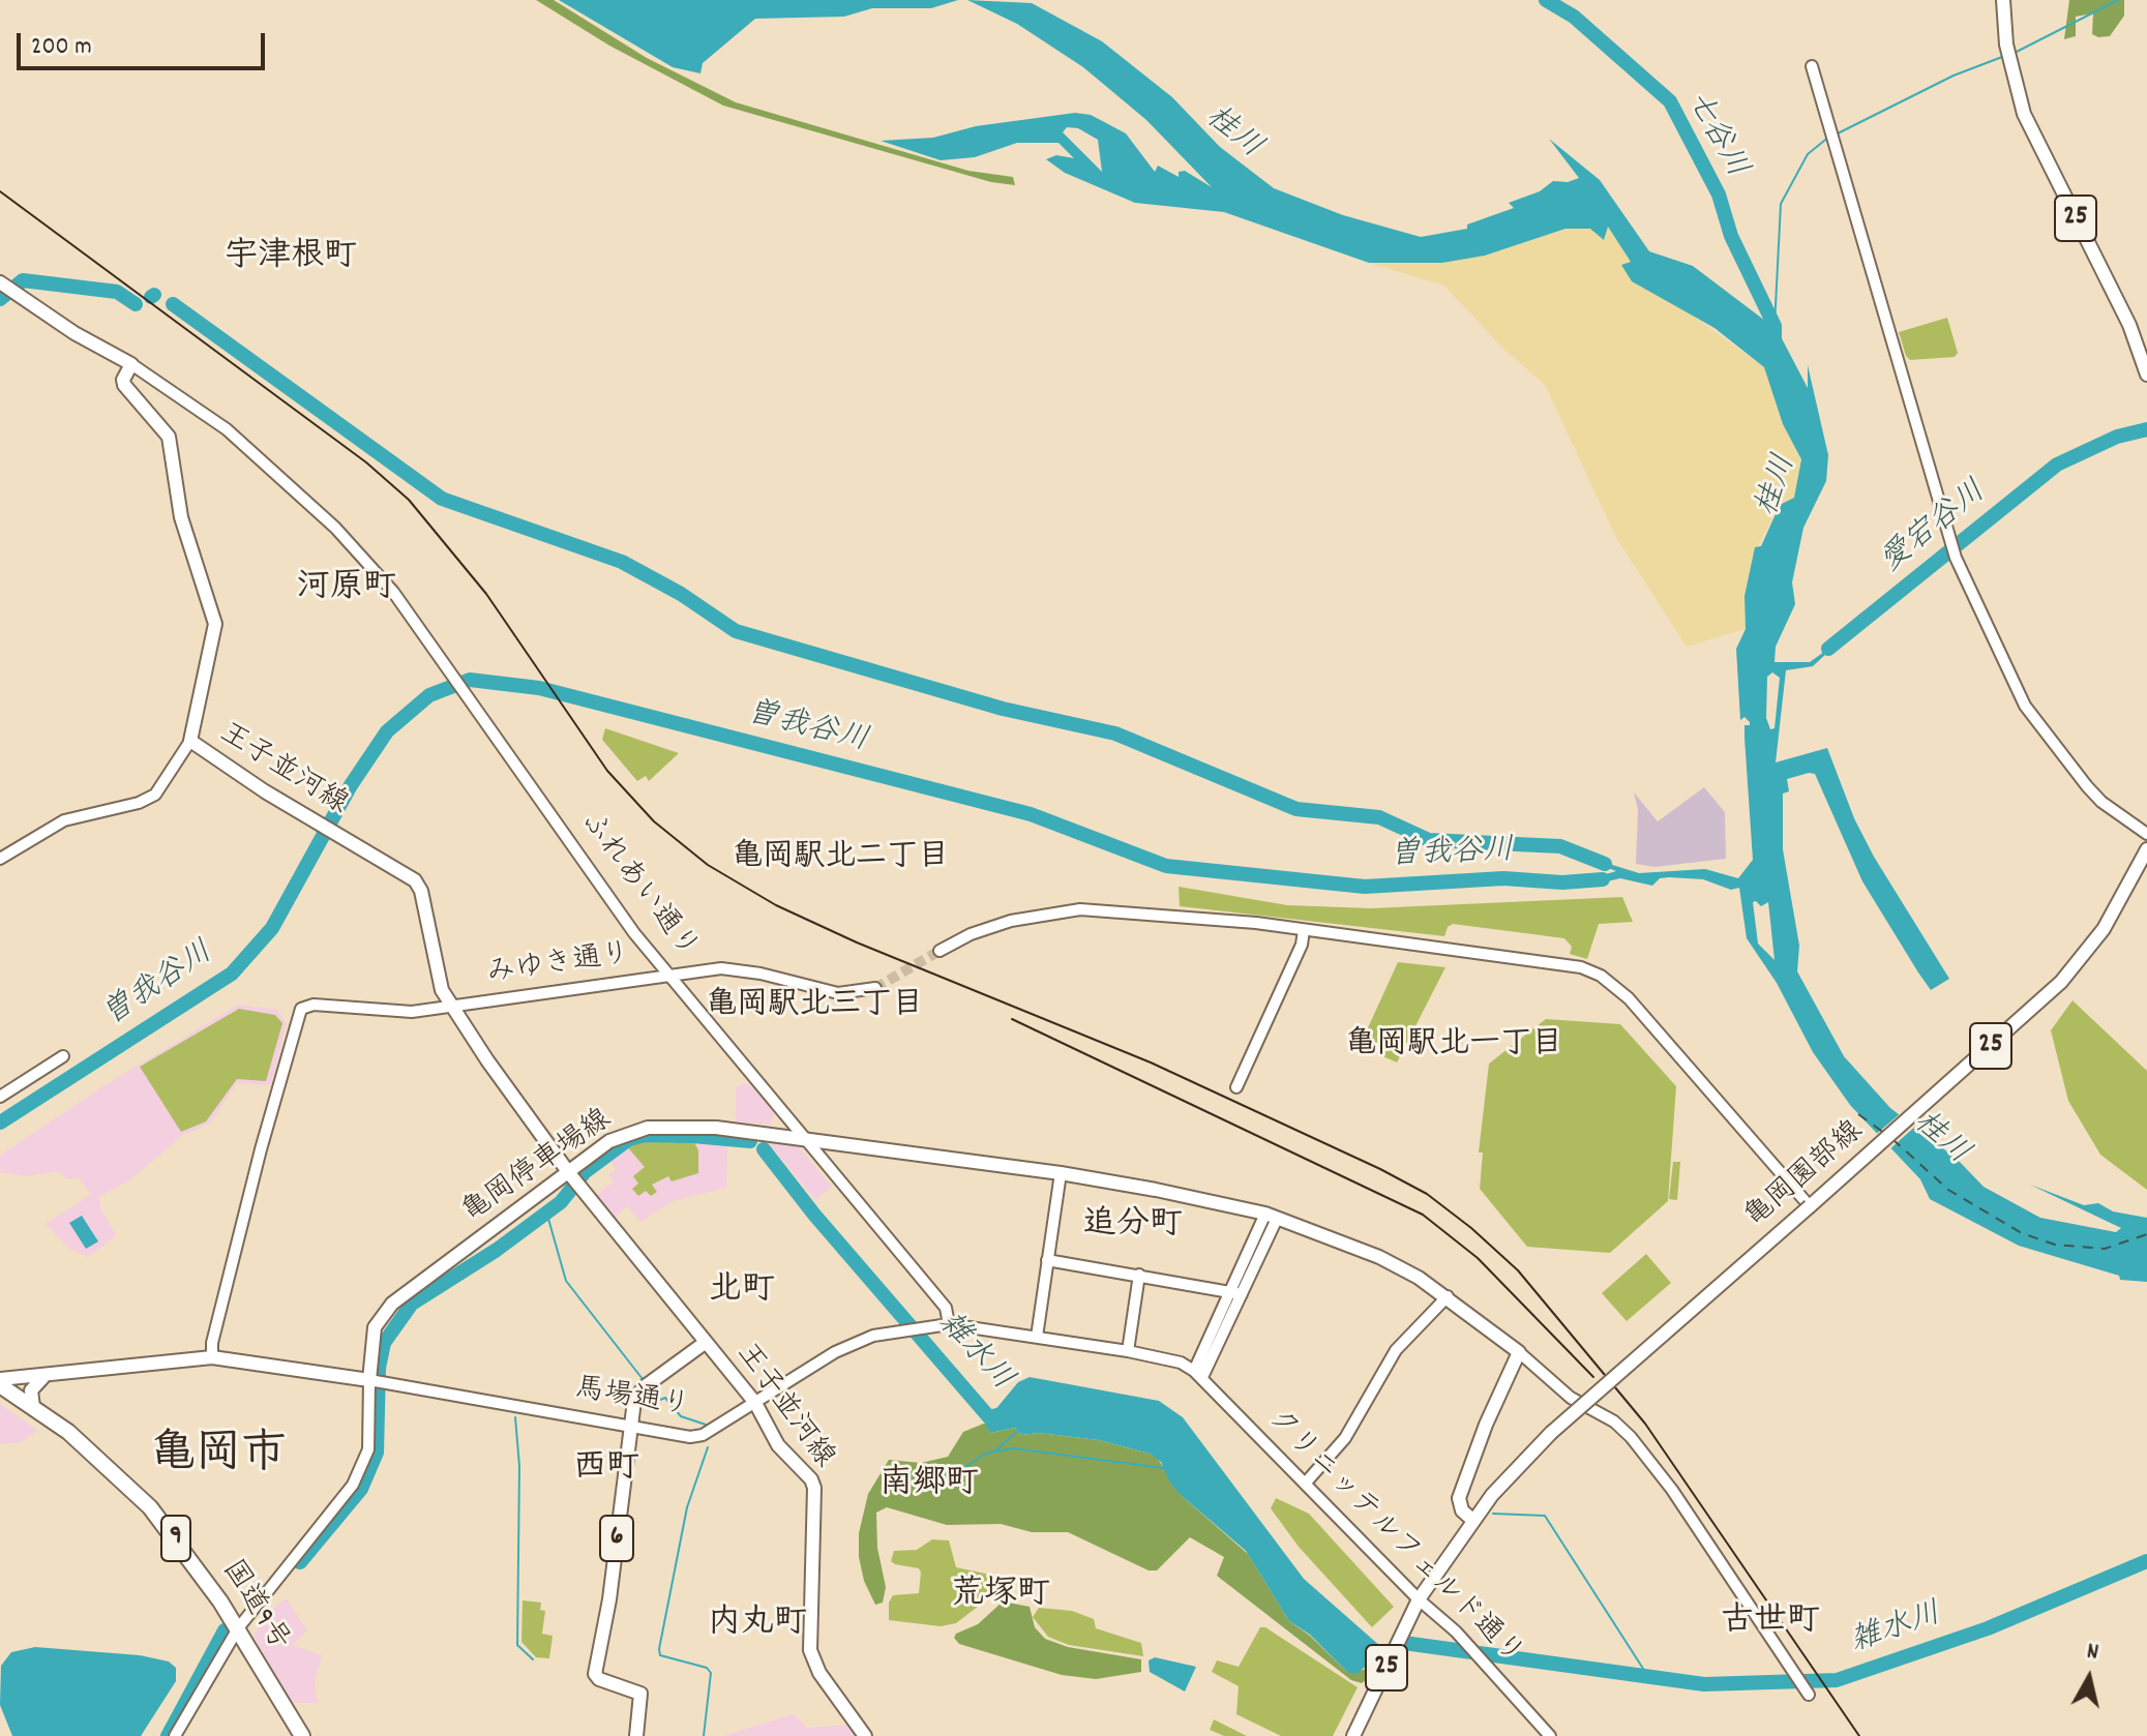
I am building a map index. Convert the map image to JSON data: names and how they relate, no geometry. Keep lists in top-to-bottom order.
{
  "streets": {
    "highway": ["9", "国道9号"],
    "main road": [
      "25",
      "王子並河線",
      "亀岡停車場線",
      "亀岡園部線",
      "6"
    ],
    "street": [
      "ふれあい通り",
      "みゆき通り",
      "馬場通り",
      "クリニッテルフェルド通り"
    ]
  },
  "crossings": [
    ["王子並河線", "ふれあい通り"],
    ["王子並河線", "みゆき通り"],
    ["王子並河線", "亀岡停車場線"],
    ["王子並河線", "馬場通り"],
    ["王子並河線", "6"],
    ["ふれあい通り", "みゆき通り"],
    ["ふれあい通り", "亀岡停車場線"],
    ["ふれあい通り", "馬場通り"],
    ["亀岡停車場線", "馬場通り"],
    ["亀岡園部線", "クリニッテルフェルド通り"],
    ["馬場通り", "6"],
    ["馬場通り", "クリニッテルフェルド通り"]
  ],
  "districts": [
    "宇津根町",
    "河原町",
    "亀岡駅北二丁目",
    "亀岡駅北三丁目",
    "亀岡駅北一丁目",
    "追分町",
    "北町",
    "亀岡市",
    "西町",
    "南郷町",
    "荒塚町",
    "古世町",
    "内丸町"
  ],
  "water": [
    "桂川",
    "七谷川",
    "愛宕谷川",
    "曽我谷川",
    "雑水川"
  ],
  "scale_bar": "200 m",
  "north": "top"
}
